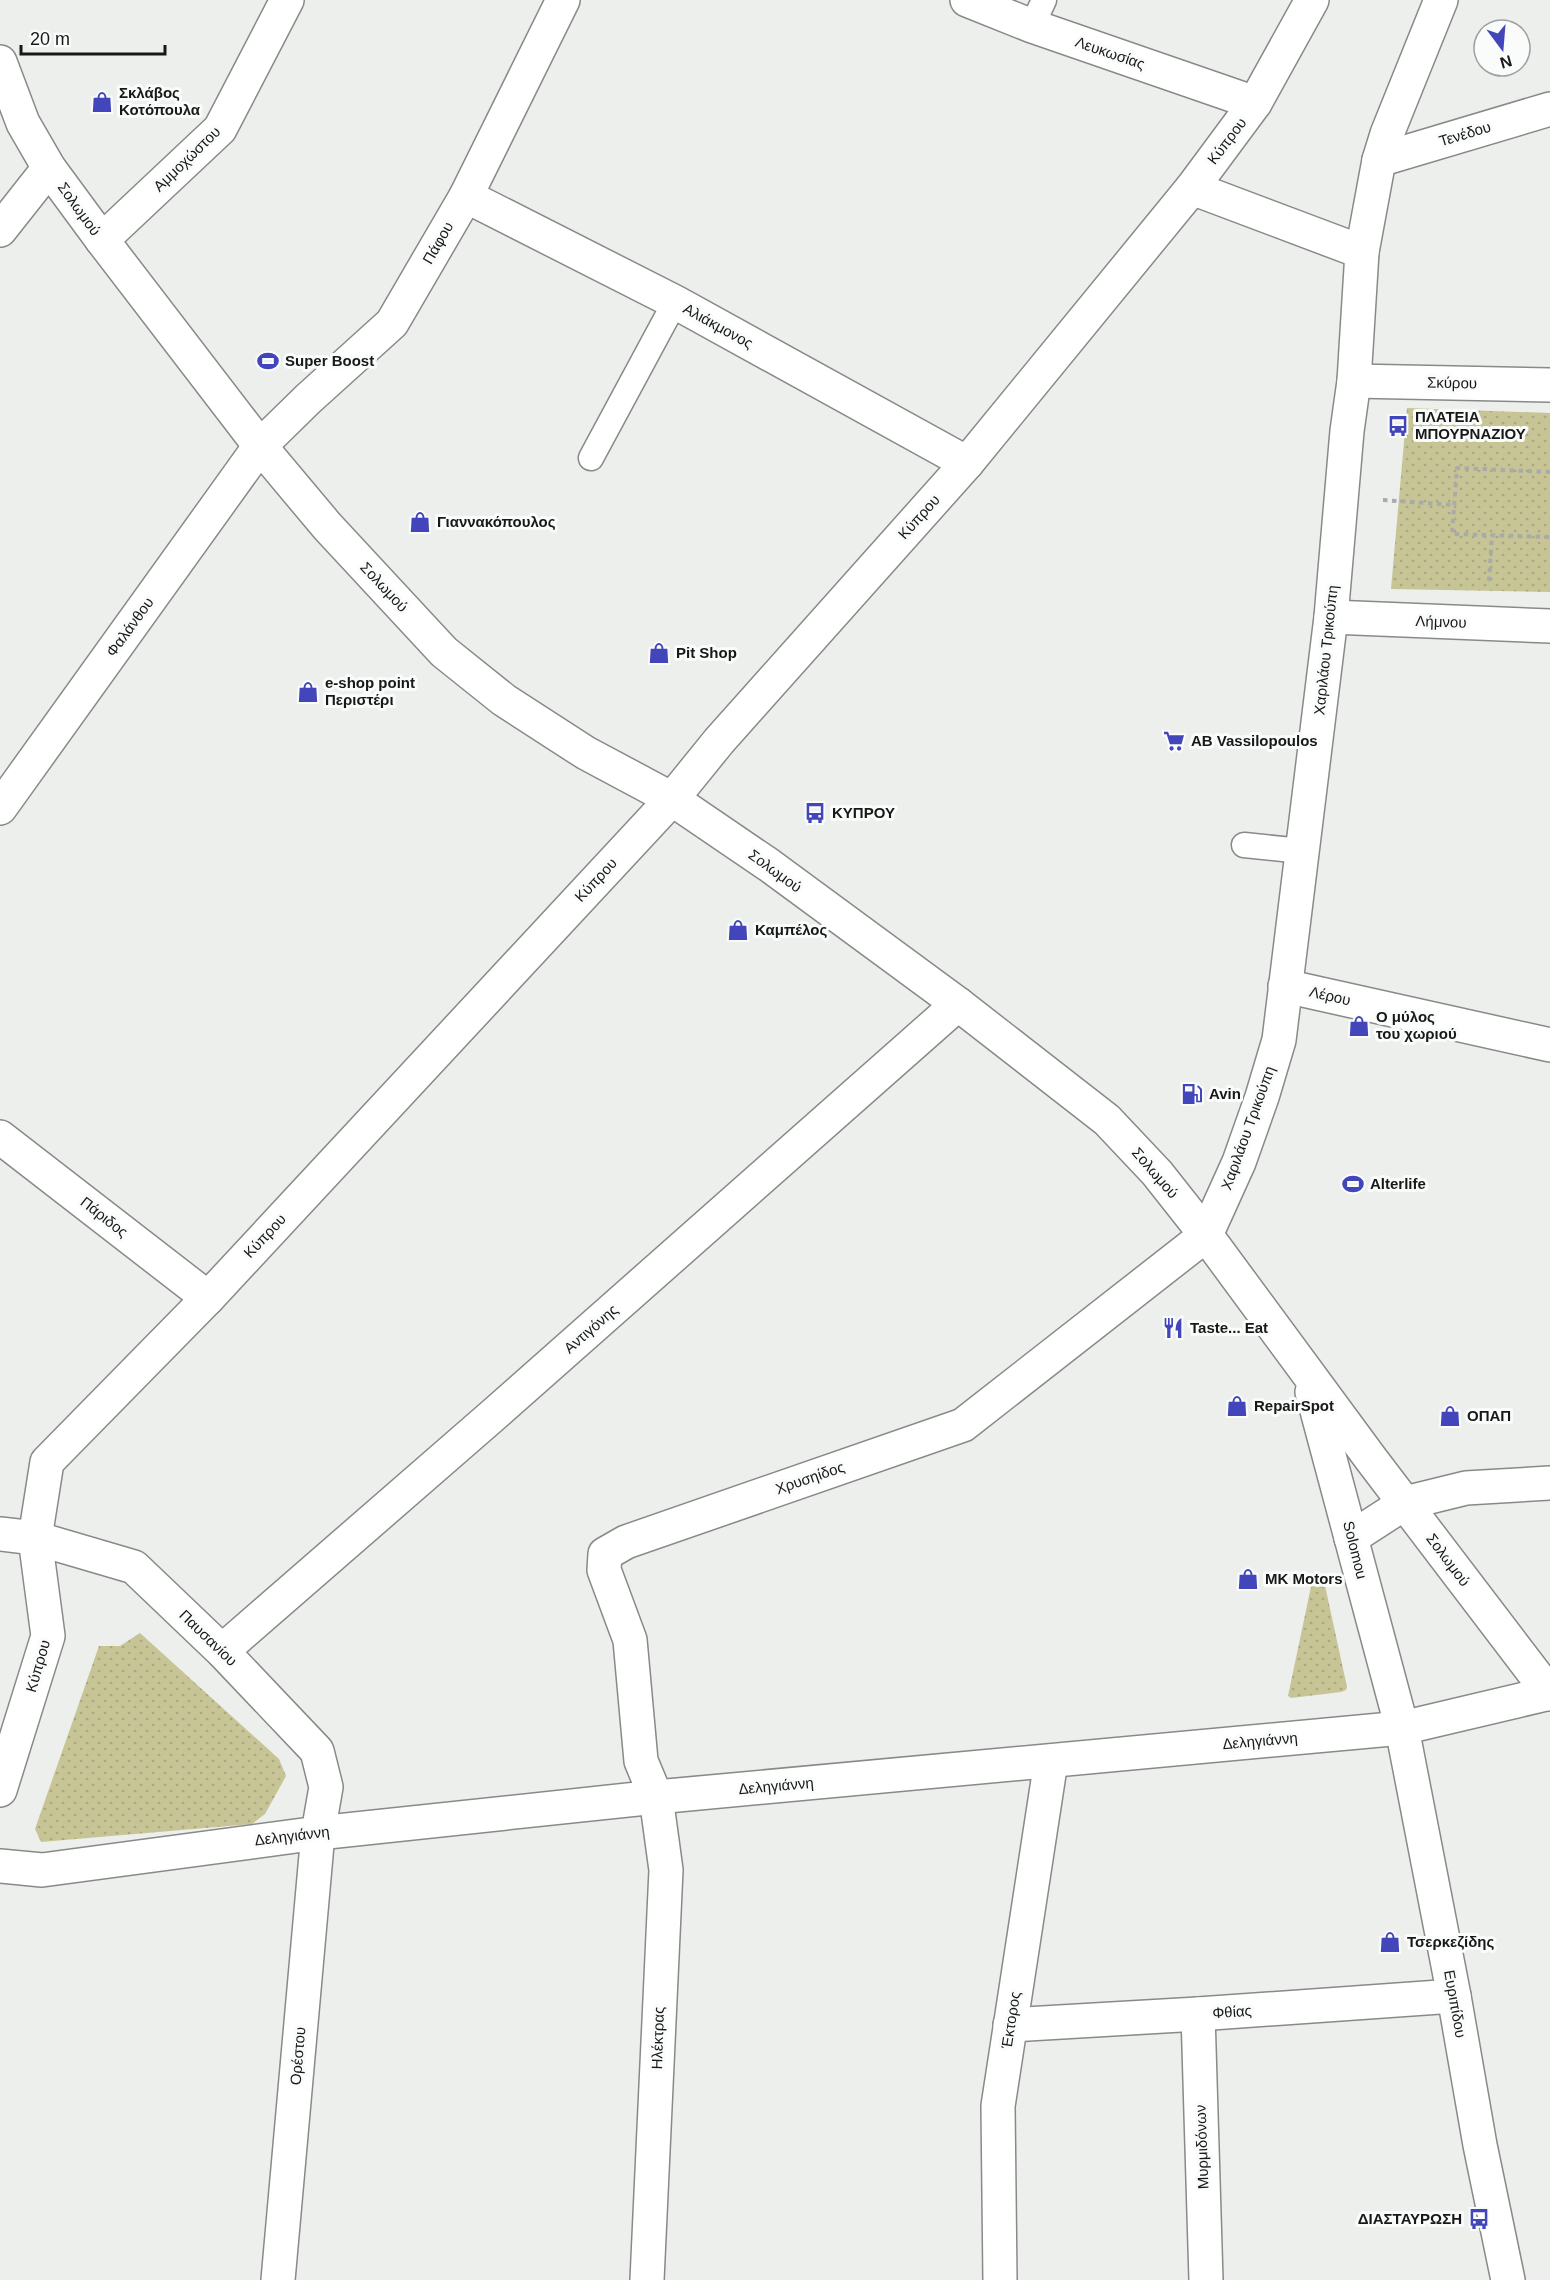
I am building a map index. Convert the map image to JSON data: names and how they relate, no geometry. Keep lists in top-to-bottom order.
{
  "streets": {
    "street": [
      "Λευκωσίας",
      "Τενέδου",
      "Κύπρου",
      "Αμμοχώστου",
      "Σολωμού",
      "Πάφου",
      "Αλιάκμονος",
      "Σκύρου",
      "Λήμνου",
      "Φαλάνθου",
      "Χαριλάου Τρικούπη",
      "Λέρου",
      "Πάριδος",
      "Αντιγόνης",
      "Χρυσηίδος",
      "Solomou",
      "Παυσανίου",
      "Δεληγιάννη",
      "Ευριπίδου",
      "Φθίας",
      "Έκτορος",
      "Ηλέκτρας",
      "Ορέστου",
      "Μυρμιδόνων"
    ]
  },
  "crossings": [
    ["Λευκωσίας", "Κύπρου"],
    ["Τενέδου", "Χαριλάου Τρικούπη"],
    ["Κύπρου", "Σολωμού"],
    ["Κύπρου", "Αλιάκμονος"],
    ["Κύπρου", "Πάριδος"],
    ["Κύπρου", "Παυσανίου"],
    ["Αμμοχώστου", "Σολωμού"],
    ["Σολωμού", "Πάφου"],
    ["Σολωμού", "Φαλάνθου"],
    ["Σολωμού", "Χαριλάου Τρικούπη"],
    ["Σολωμού", "Αντιγόνης"],
    ["Σολωμού", "Χρυσηίδος"],
    ["Σολωμού", "Solomou"],
    ["Σολωμού", "Δεληγιάννη"],
    ["Πάφου", "Αλιάκμονος"],
    ["Πάφου", "Φαλάνθου"],
    ["Σκύρου", "Χαριλάου Τρικούπη"],
    ["Λήμνου", "Χαριλάου Τρικούπη"],
    ["Χαριλάου Τρικούπη", "Λέρου"],
    ["Χαριλάου Τρικούπη", "Χρυσηίδος"],
    ["Αντιγόνης", "Παυσανίου"],
    ["Χρυσηίδος", "Δεληγιάννη"],
    ["Χρυσηίδος", "Ηλέκτρας"],
    ["Solomou", "Δεληγιάννη"],
    ["Solomou", "Ευριπίδου"],
    ["Παυσανίου", "Δεληγιάννη"],
    ["Παυσανίου", "Ορέστου"],
    ["Δεληγιάννη", "Ευριπίδου"],
    ["Δεληγιάννη", "Έκτορος"],
    ["Δεληγιάννη", "Ηλέκτρας"],
    ["Δεληγιάννη", "Ορέστου"],
    ["Ευριπίδου", "Φθίας"],
    ["Φθίας", "Έκτορος"],
    ["Φθίας", "Μυρμιδόνων"]
  ],
  "places": {
    "shop": [
      "Σκλάβος Κοτόπουλα",
      "Γιαννακόπουλος",
      "Pit Shop",
      "e-shop point Περιστέρι",
      "Καμπέλος",
      "Ο μύλος του χωριού",
      "RepairSpot",
      "ΟΠΑΠ",
      "MK Motors",
      "Τσερκεζίδης"
    ],
    "sports": ["Super Boost", "Alterlife"],
    "bus stop": ["ΠΛΑΤΕΙΑ ΜΠΟΥΡΝΑΖΙΟΥ", "ΚΥΠΡΟΥ", "ΔΙΑΣΤΑΥΡΩΣΗ"],
    "supermarket": ["AB Vassilopoulos"],
    "fuel station": ["Avin"],
    "restaurant": ["Taste... Eat"]
  },
  "scale_bar": "20 m",
  "north": "bottom"
}
